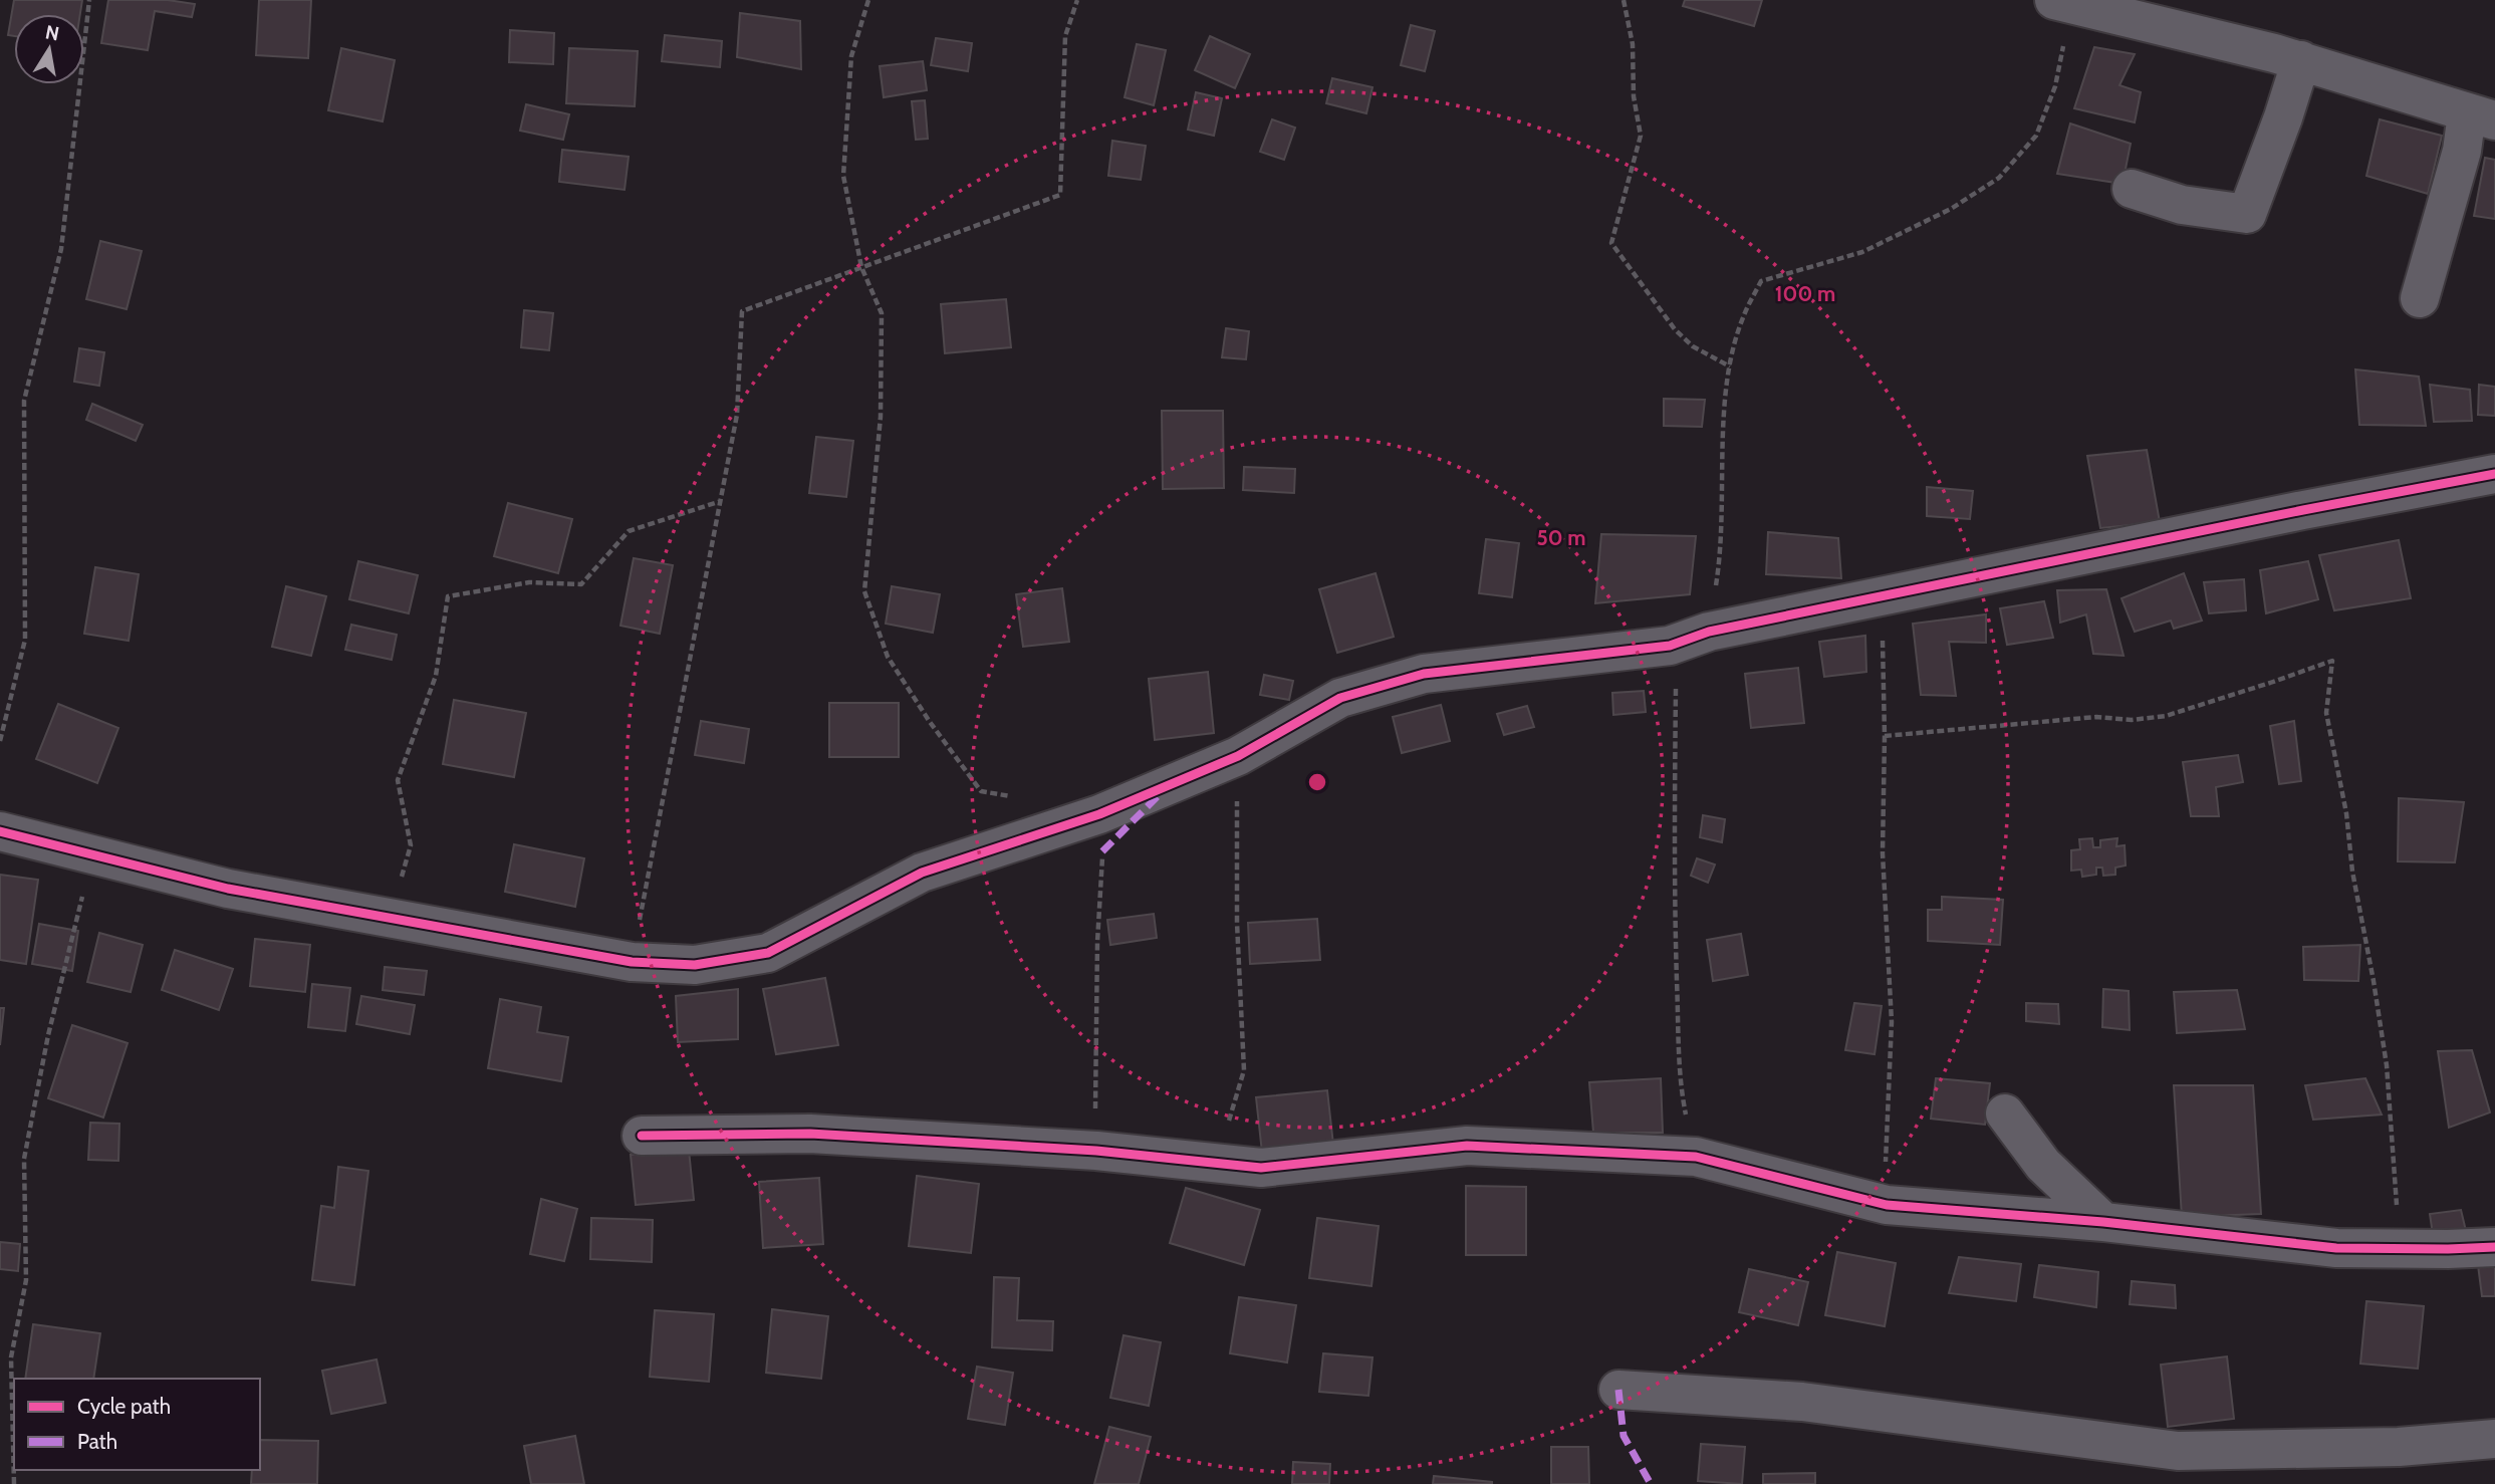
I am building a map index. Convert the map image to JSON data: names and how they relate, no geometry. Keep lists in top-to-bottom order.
{
  "legend": ["Cycle path", "Path"],
  "north": "top",
  "rings": ["100 m", "50 m"]
}
